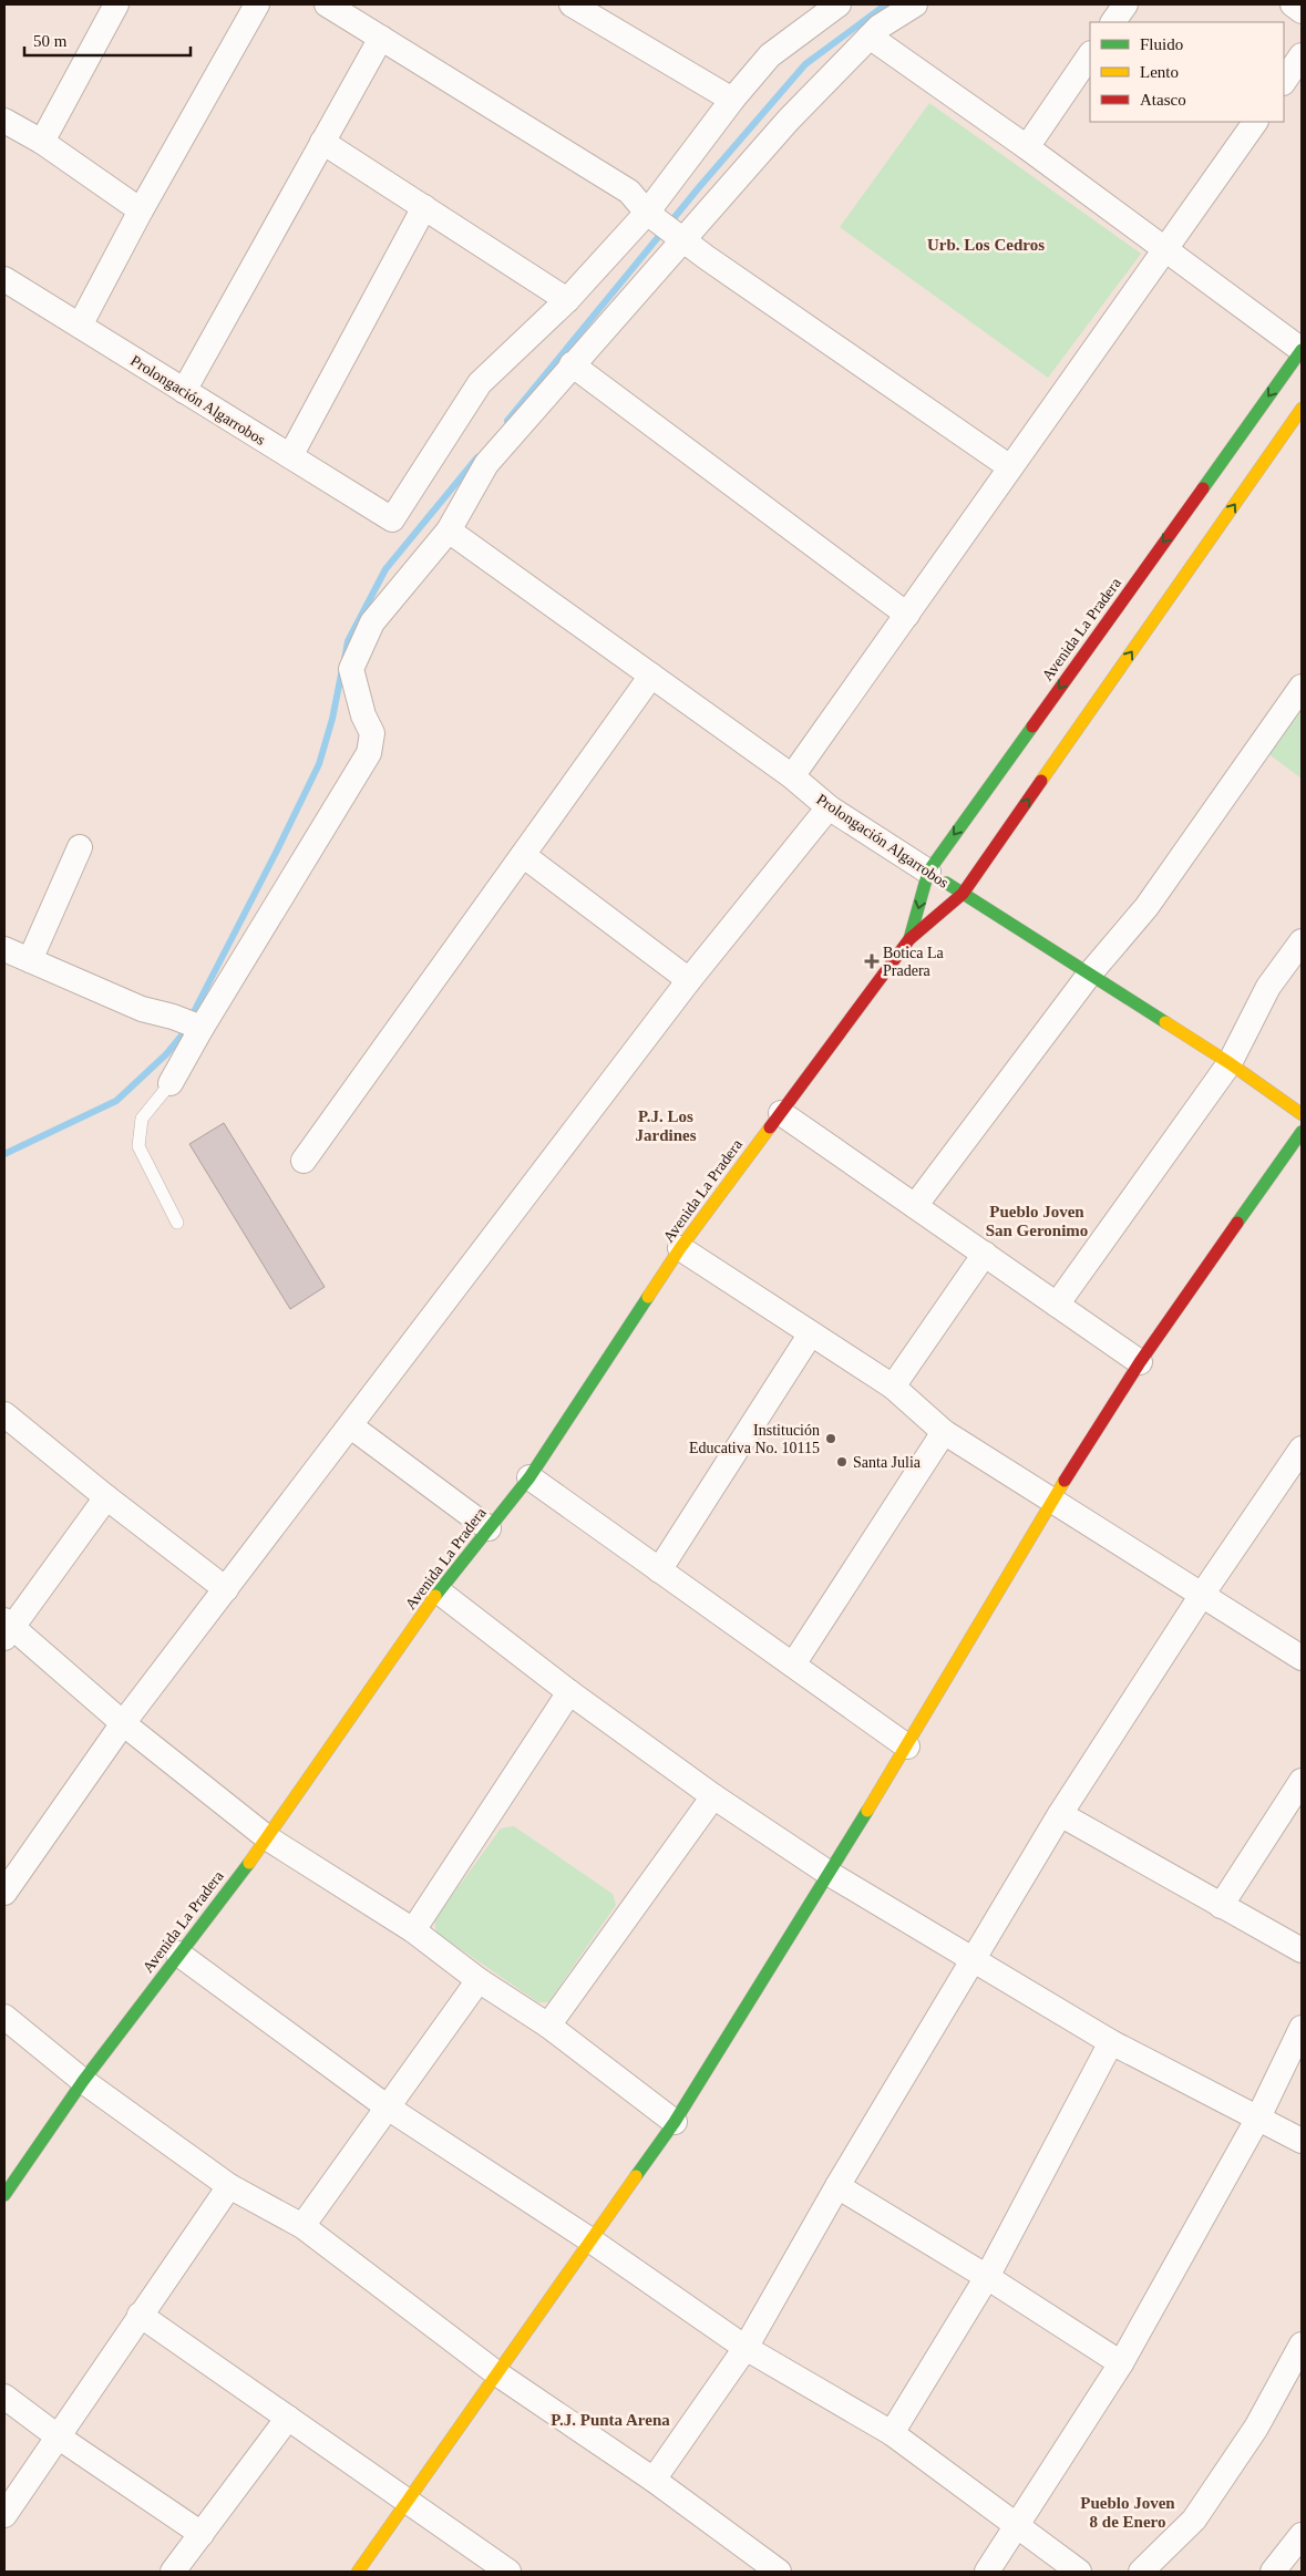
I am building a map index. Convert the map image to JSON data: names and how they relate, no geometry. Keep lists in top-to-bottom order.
{
  "streets": {
    "street": ["Prolongación Algarrobos", "Avenida La Pradera"]
  },
  "crossings": [
    ["Prolongación Algarrobos", "Avenida La Pradera"]
  ],
  "districts": [
    "Urb. Los Cedros",
    "P.J. Los Jardines",
    "Pueblo Joven San Geronimo",
    "P.J. Punta Arena",
    "Pueblo Joven 8 de Enero"
  ],
  "places": {
    "health": ["Botica La Pradera"],
    "other": ["Institución Educativa No. 10115", "Santa Julia"]
  },
  "legend": ["Fluido", "Lento", "Atasco"],
  "scale_bar": "50 m"
}
